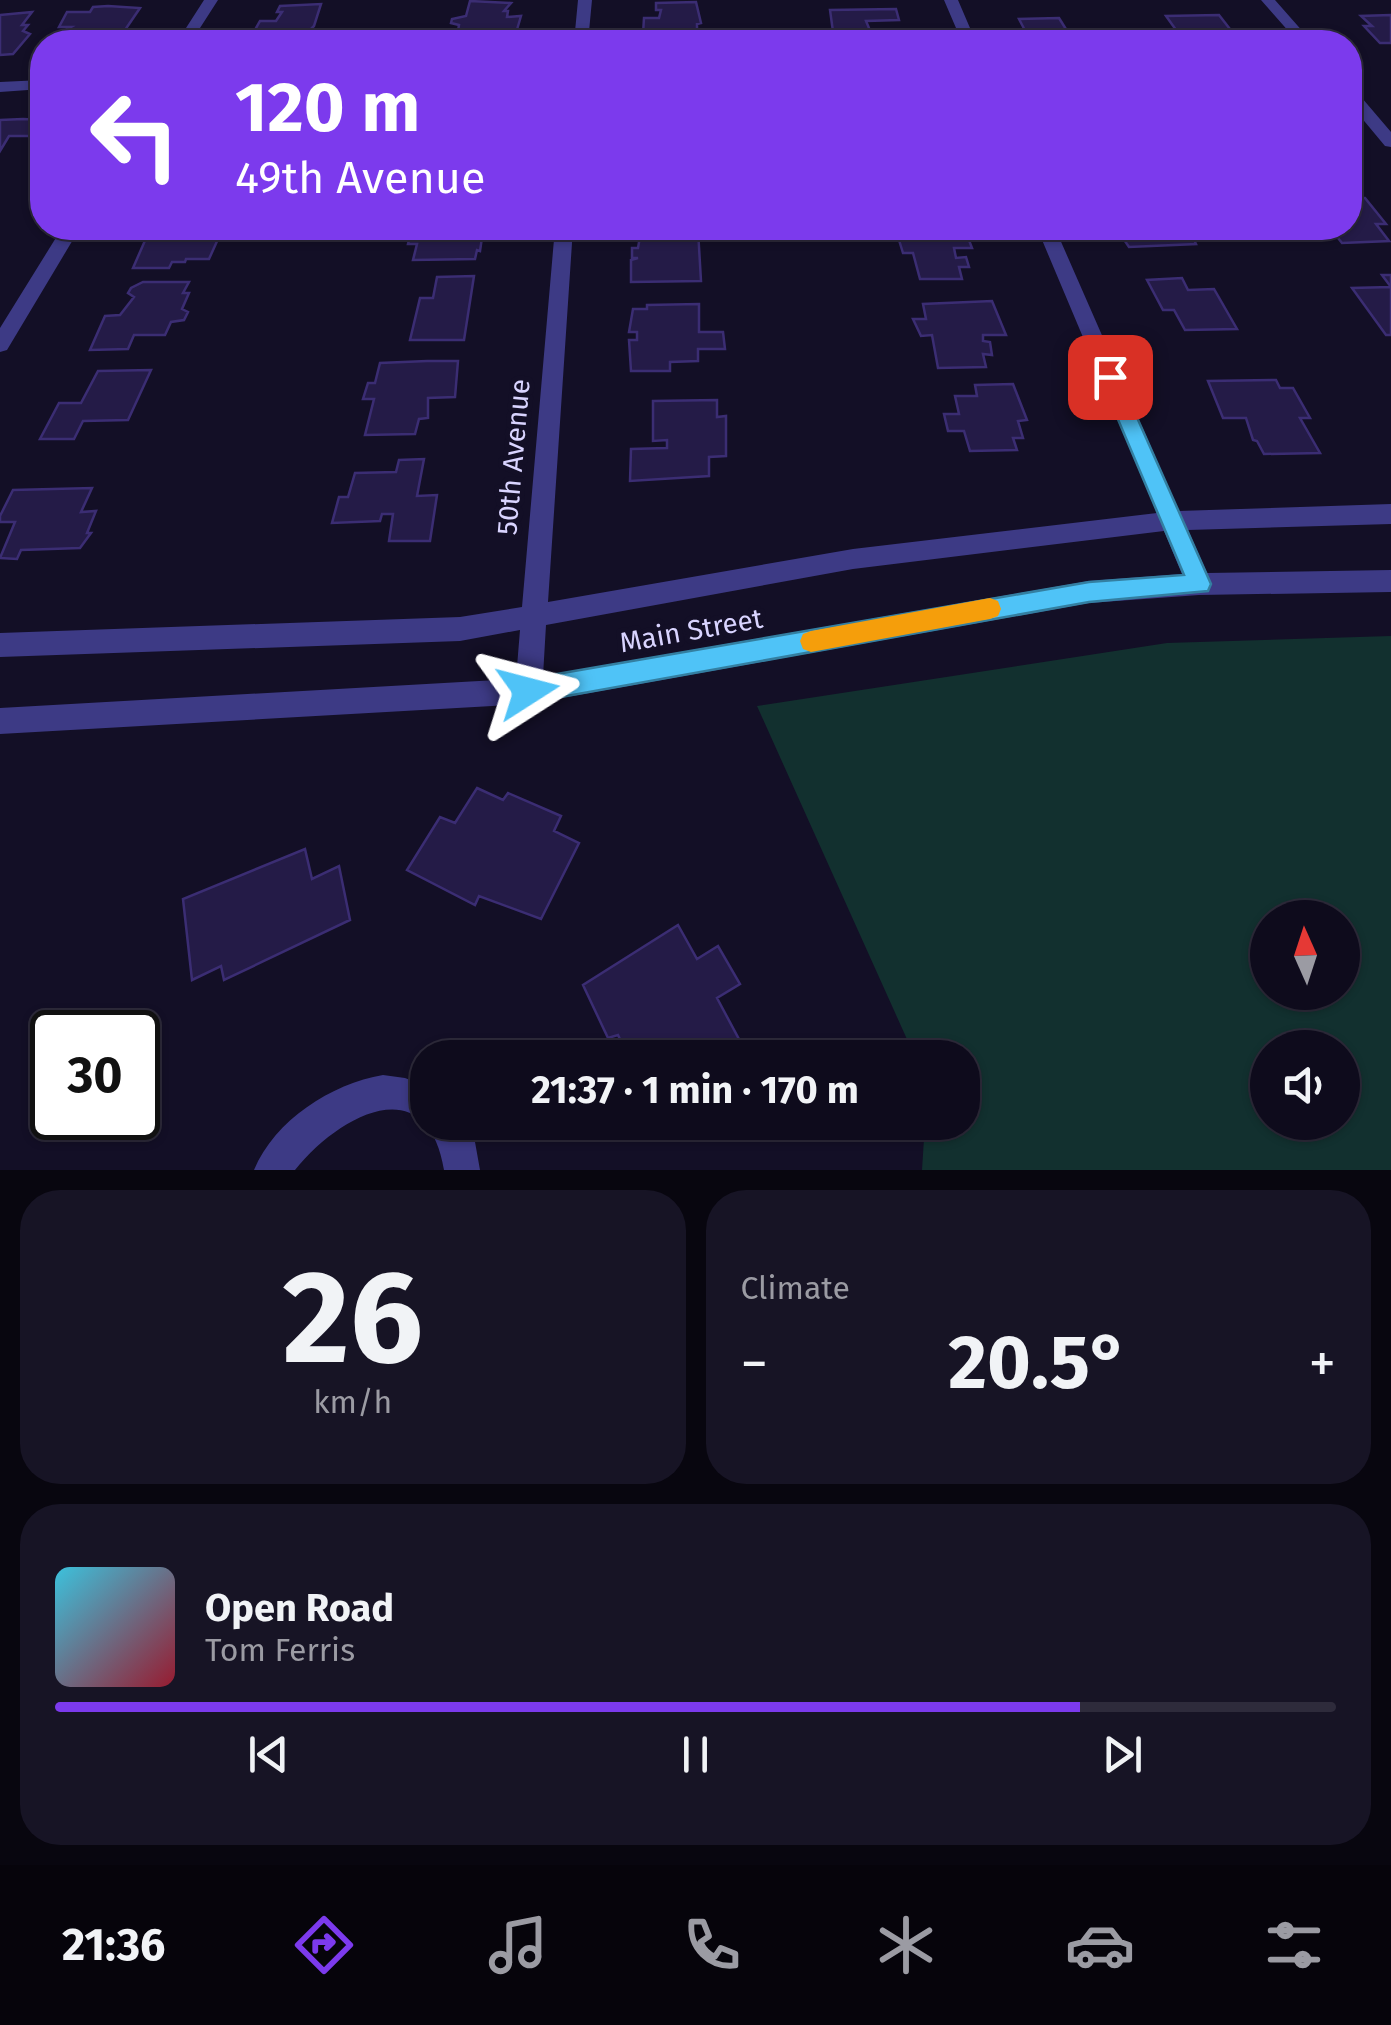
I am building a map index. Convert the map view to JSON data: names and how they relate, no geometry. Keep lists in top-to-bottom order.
{
  "streets": {
    "street": ["50th Avenue", "Main Street"]
  },
  "crossings": [
    ["50th Avenue", "Main Street"]
  ],
  "north": "top",
  "page": {
    "turn": ["120 m", "49th Avenue"],
    "limit": "30",
    "trip": "21:37 · 1 min · 170 m",
    "tile": [
      ["26", "km/h"],
      "Climate"
    ],
    "heat": ["−", "20.5°", "+"],
    "song": ["Open Road", "Tom Ferris"],
    "tabs": "21:36"
  }
}
